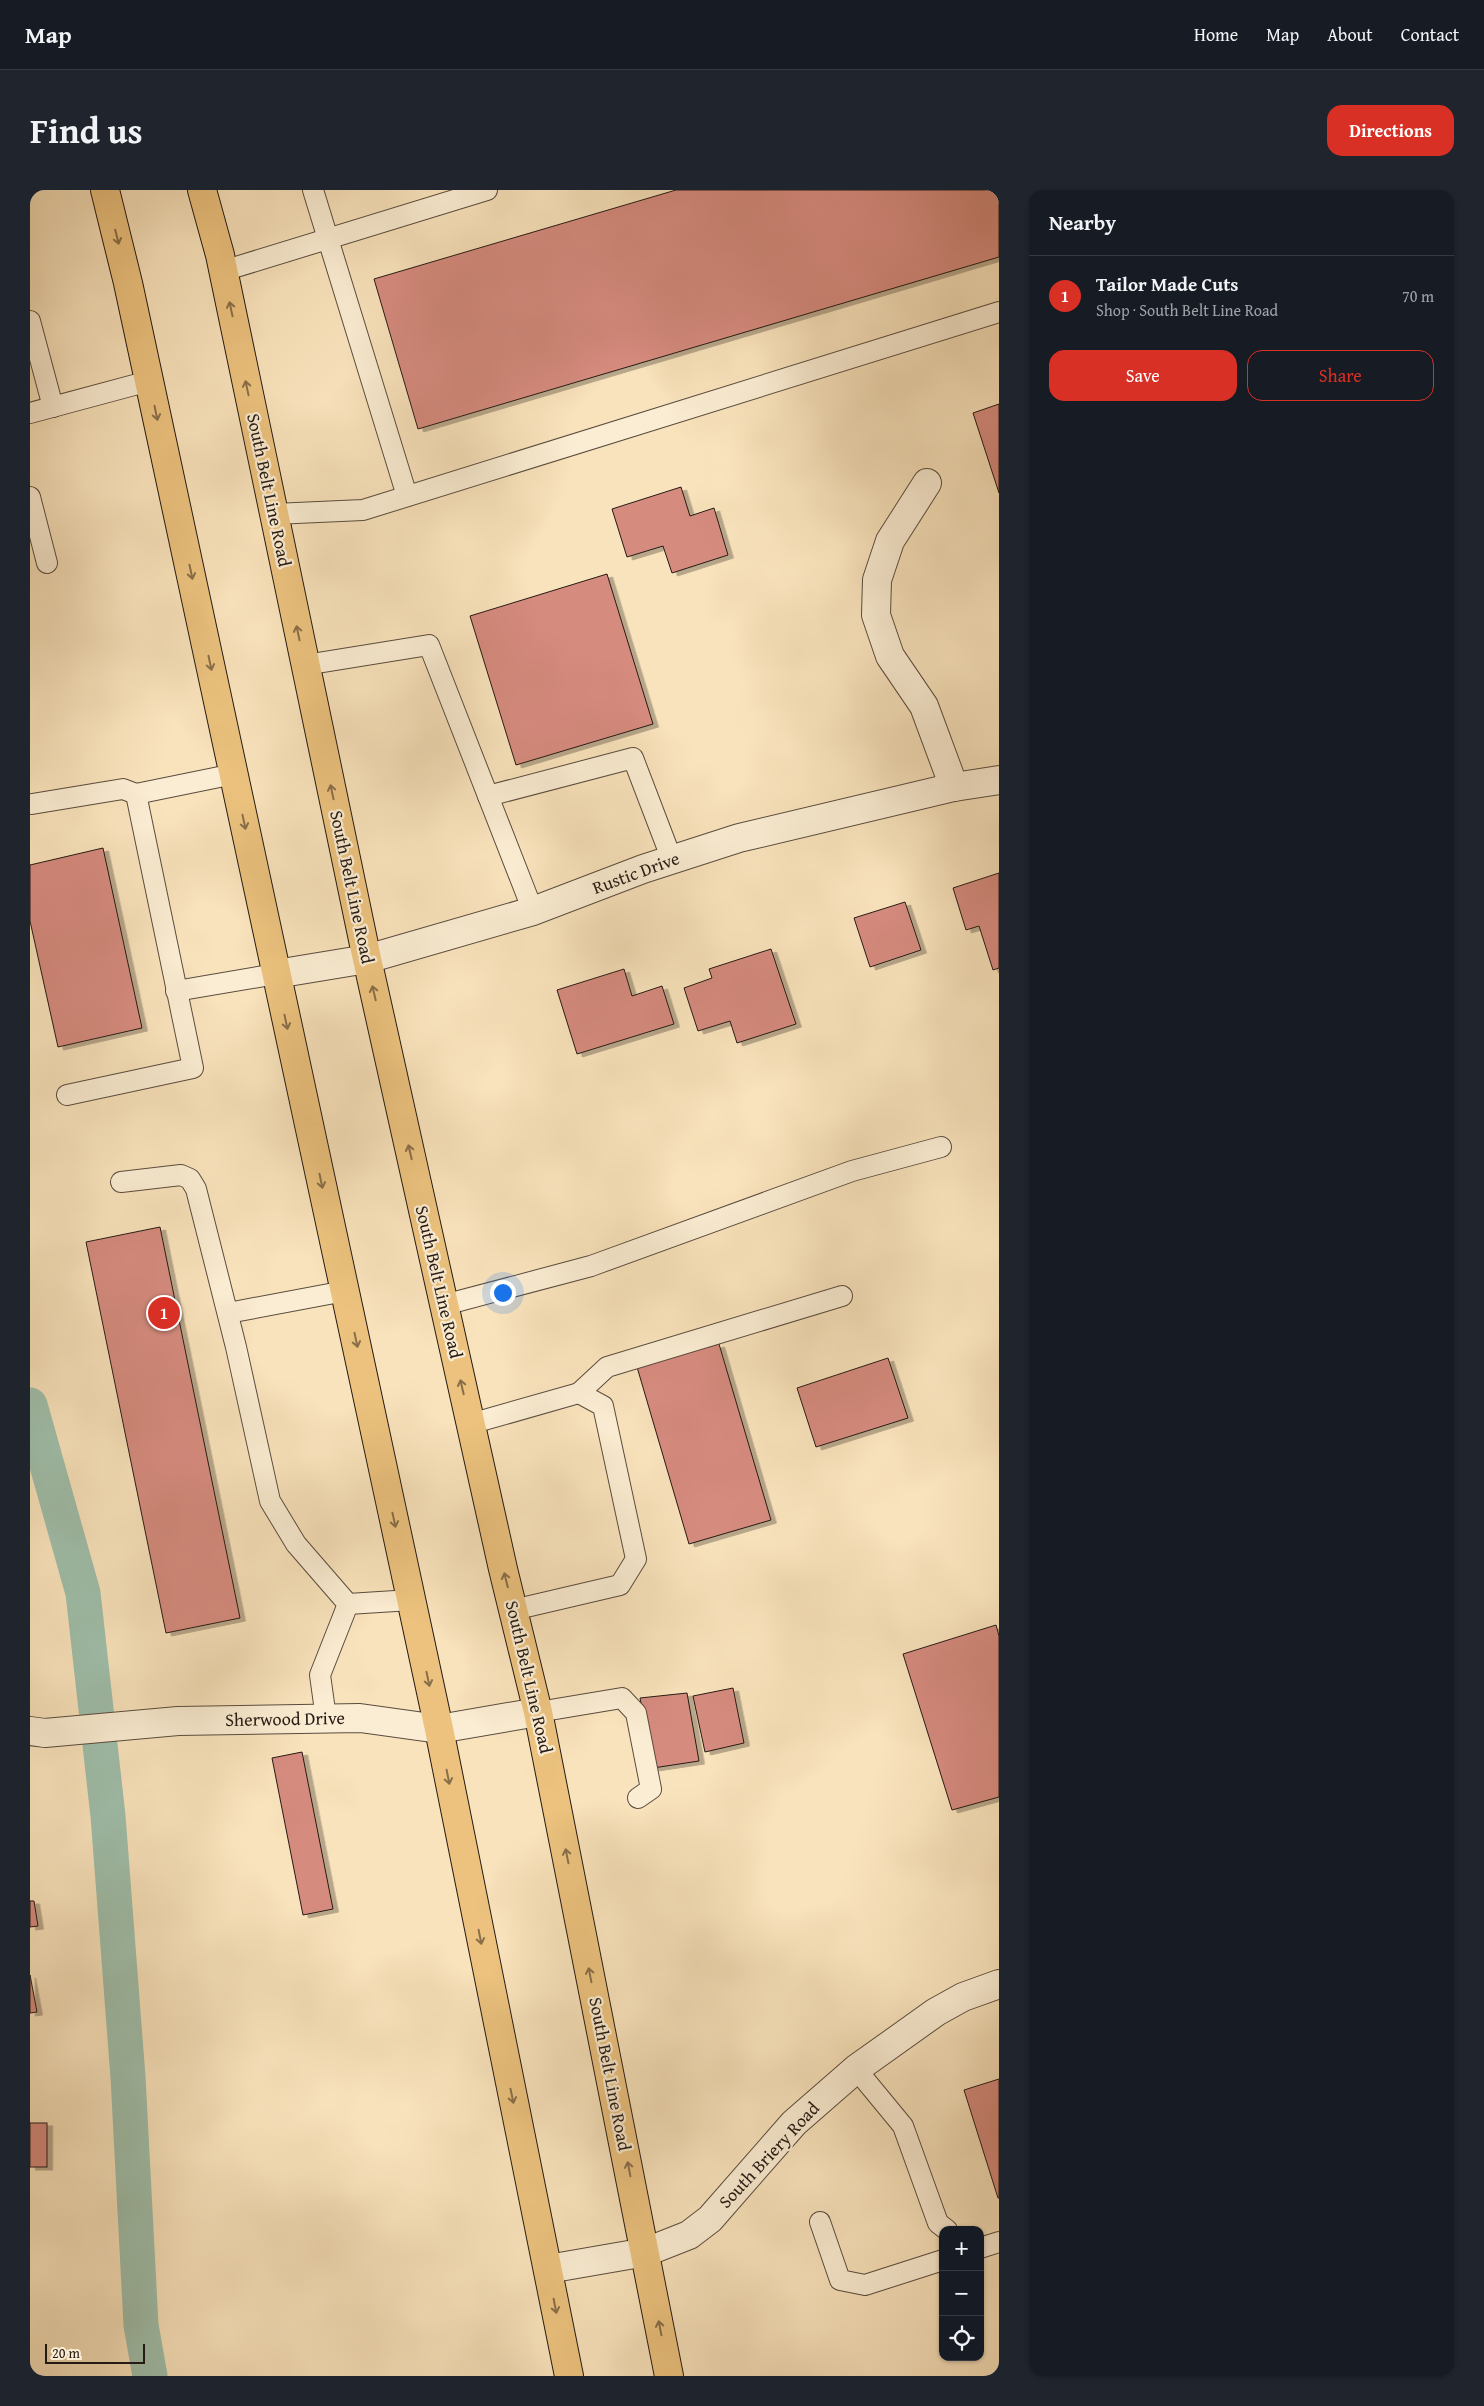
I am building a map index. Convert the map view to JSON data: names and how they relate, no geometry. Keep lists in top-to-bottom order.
{
  "streets": {
    "main road": ["South Belt Line Road"],
    "street": ["Rustic Drive", "Sherwood Drive", "South Briery Road"]
  },
  "crossings": [
    ["South Belt Line Road", "Rustic Drive"],
    ["South Belt Line Road", "Sherwood Drive"],
    ["South Belt Line Road", "South Briery Road"]
  ],
  "scale_bar": "20 m",
  "page": {
    "header": "Map",
    "nav": [
      "Home",
      "Map",
      "About",
      "Contact"
    ],
    "title": "Find us",
    "buttons": [
      "Directions",
      ["Save", "Share"]
    ],
    "heading": "Nearby",
    "list": [
      {
        "mark": "1",
        "name": "Tailor Made Cuts",
        "note": "Shop · South Belt Line Road",
        "value": "70 m"
      }
    ],
    "pins": "1",
    "map_buttons": ["+", "−"],
    "scale": "20 m"
  }
}
